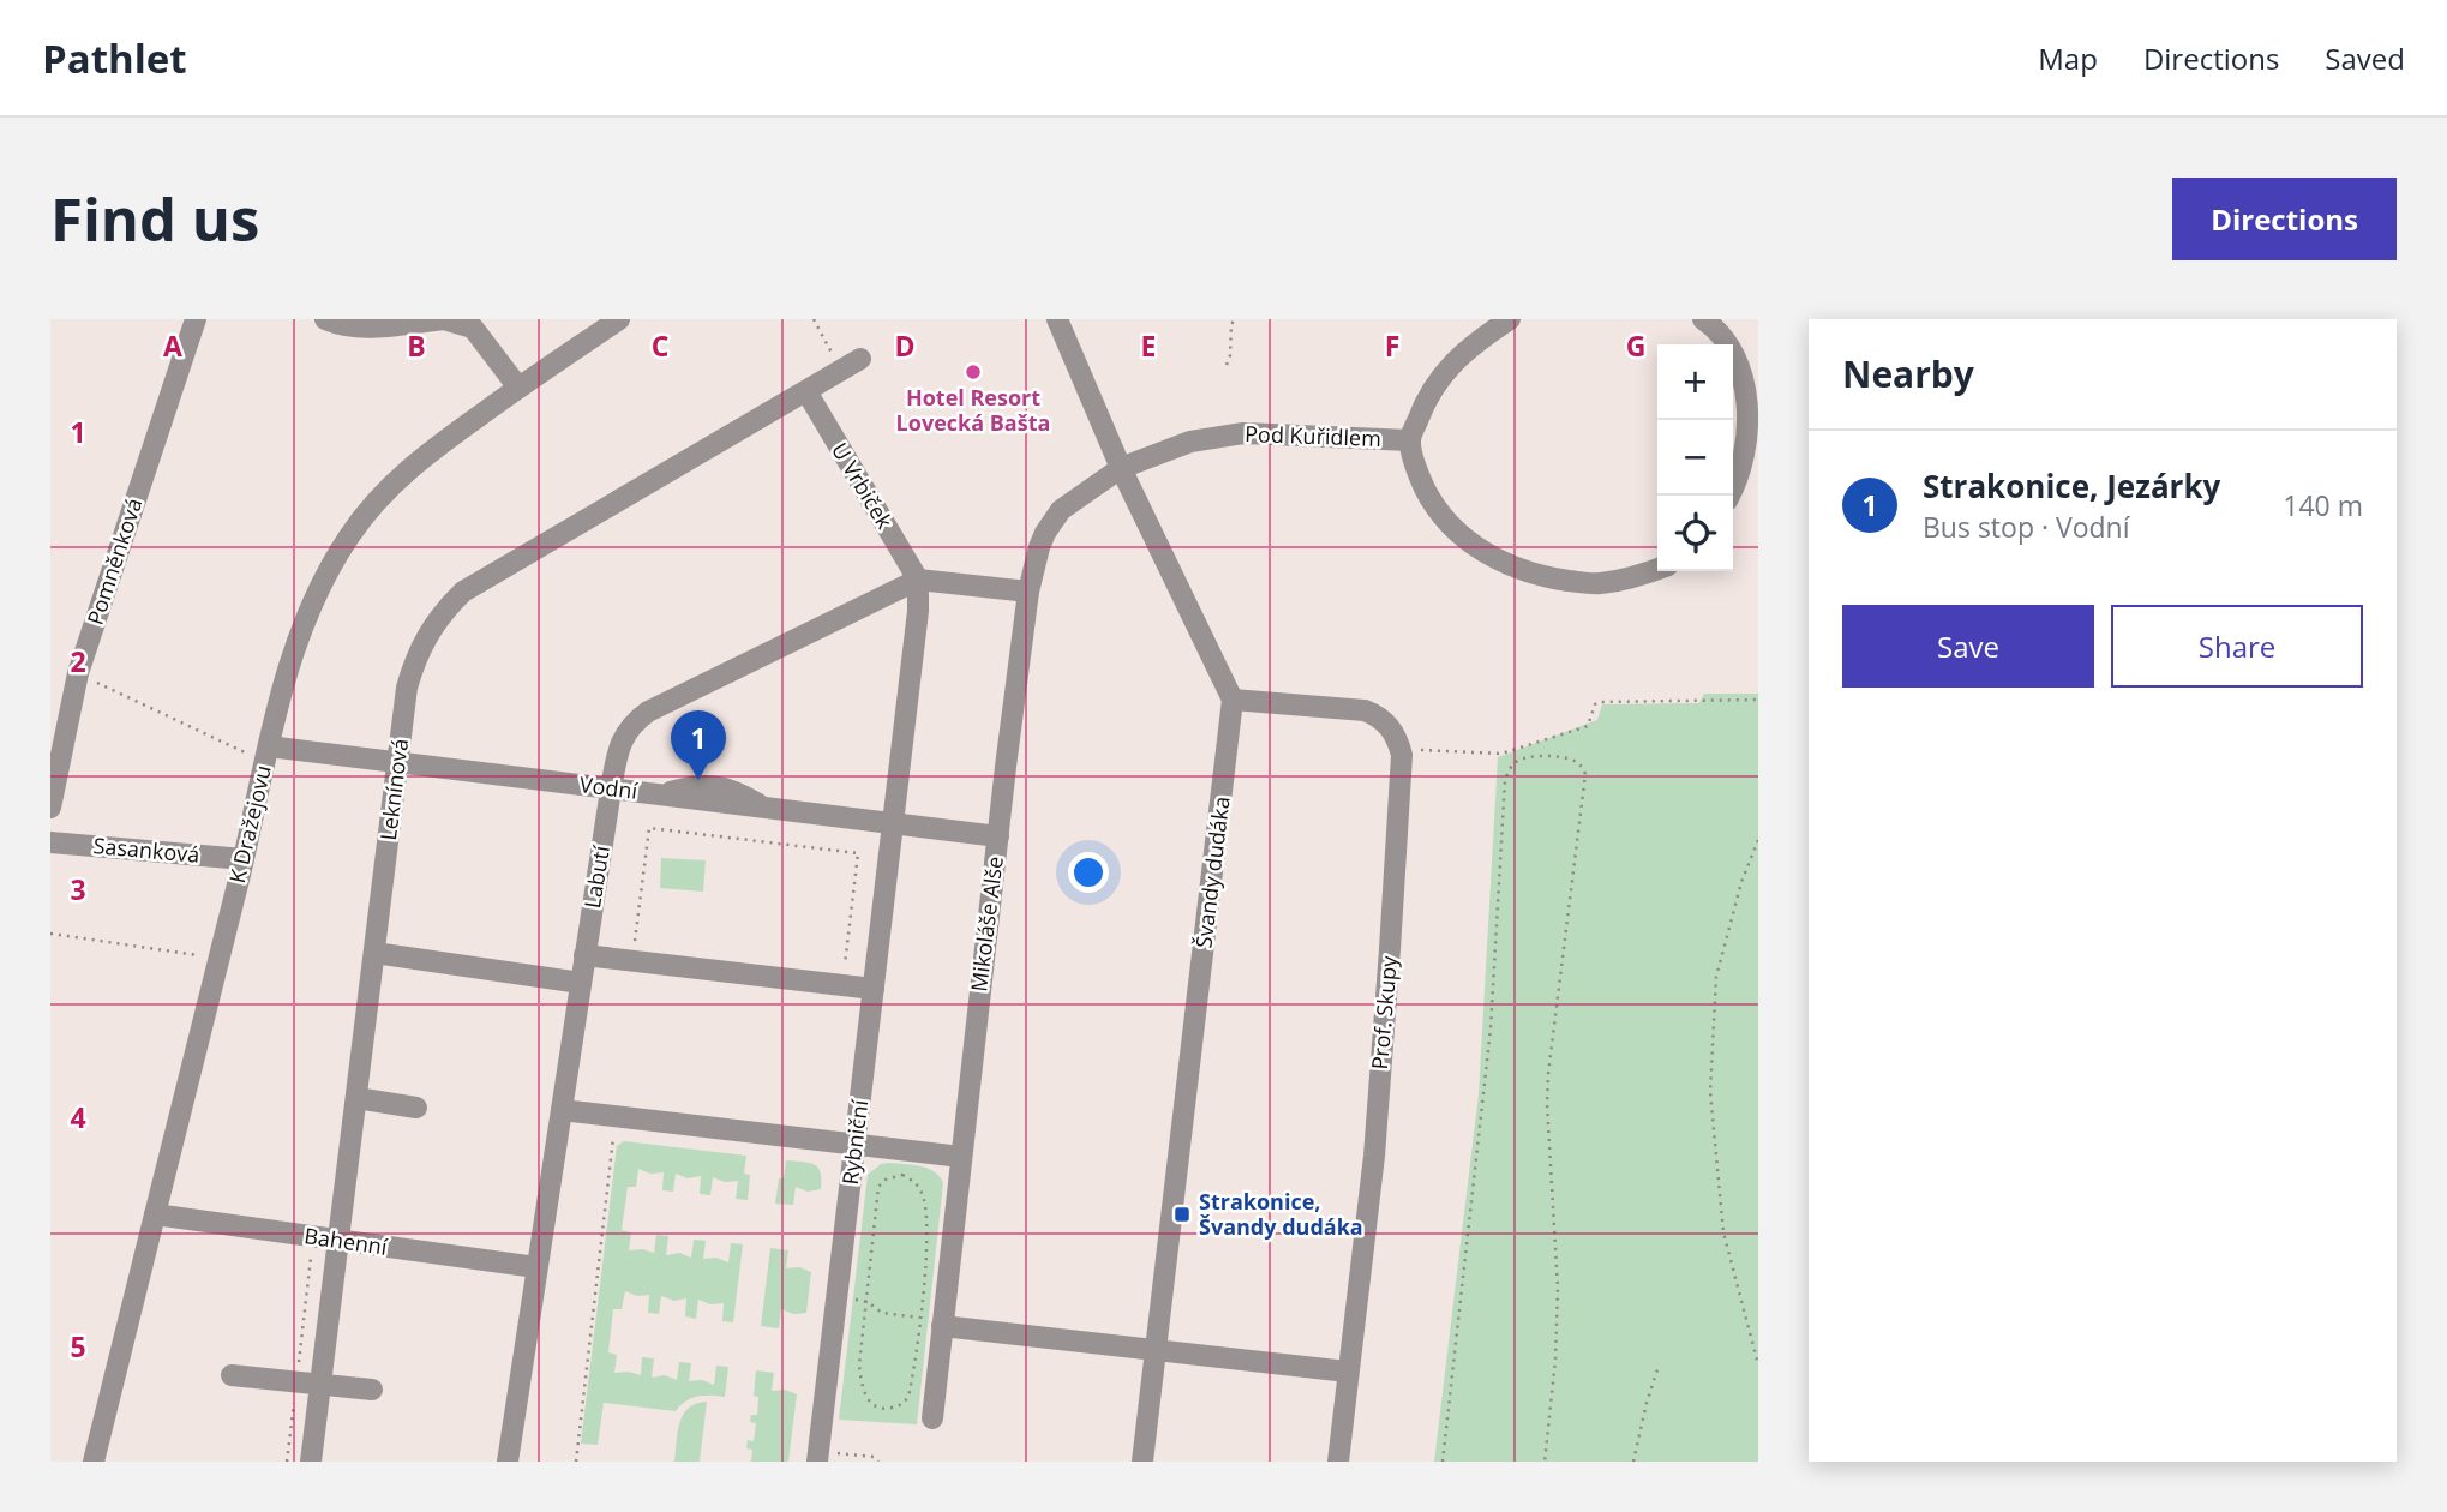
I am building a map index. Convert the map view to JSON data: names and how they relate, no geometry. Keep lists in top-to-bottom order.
{
  "streets": {
    "street": [
      "Pod Kuřidlem",
      "U Vrbiček",
      "Pomněnková",
      "Vodní",
      "Leknínová",
      "K Dražejovu",
      "Sasanková",
      "Švandy dudáka",
      "Labutí",
      "Mikoláše Alše",
      "Prof. Skupy",
      "Rybniční",
      "Bahenní"
    ]
  },
  "crossings": [
    ["Pod Kuřidlem", "Mikoláše Alše"],
    ["U Vrbiček", "Leknínová"],
    ["U Vrbiček", "Labutí"],
    ["U Vrbiček", "Rybniční"],
    ["Vodní", "Leknínová"],
    ["Vodní", "K Dražejovu"],
    ["Vodní", "Labutí"],
    ["Vodní", "Rybniční"],
    ["Leknínová", "Bahenní"],
    ["K Dražejovu", "Sasanková"],
    ["K Dražejovu", "Bahenní"],
    ["Labutí", "Rybniční"],
    ["Labutí", "Bahenní"]
  ],
  "places": {
    "other": ["Hotel Resort Lovecká Bašta"],
    "transit": ["Strakonice, Švandy dudáka"]
  },
  "page": {
    "header": "Pathlet",
    "nav": ["Map", "Directions", "Saved"],
    "buttons": [
      "Directions",
      ["Save", "Share"]
    ],
    "title": "Find us",
    "heading": "Nearby",
    "map_buttons": ["+", "−"],
    "list": [
      {
        "mark": "1",
        "name": "Strakonice, Jezárky",
        "note": "Bus stop · Vodní",
        "value": "140 m"
      }
    ],
    "pins": "1"
  },
  "grid": {
    "columns": [
      "A",
      "B",
      "C",
      "D",
      "E",
      "F",
      "G"
    ],
    "rows": [
      "1",
      "2",
      "3",
      "4",
      "5"
    ]
  }
}
